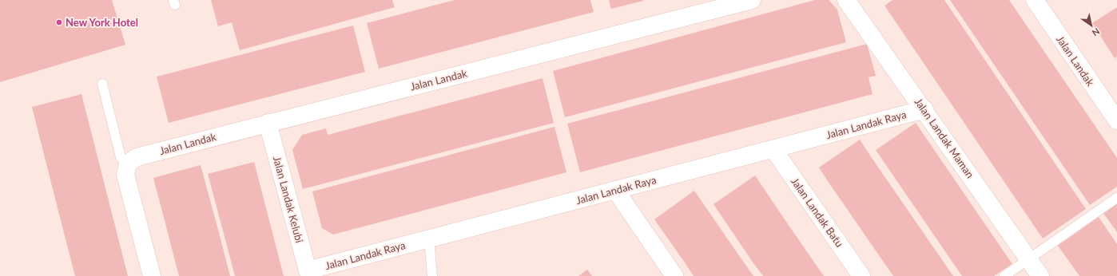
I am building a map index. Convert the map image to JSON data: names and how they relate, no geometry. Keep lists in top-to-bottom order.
{
  "streets": {
    "street": [
      "Jalan Landak",
      "Jalan Landak Raya",
      "Jalan Landak Maman",
      "Jalan Landak Kelubi",
      "Jalan Landak Batu"
    ]
  },
  "crossings": [
    ["Jalan Landak", "Jalan Landak Kelubi"],
    ["Jalan Landak Raya", "Jalan Landak Maman"],
    ["Jalan Landak Raya", "Jalan Landak Kelubi"],
    ["Jalan Landak Raya", "Jalan Landak Batu"]
  ],
  "places": ["New York Hotel"],
  "north": "bottom right"
}
